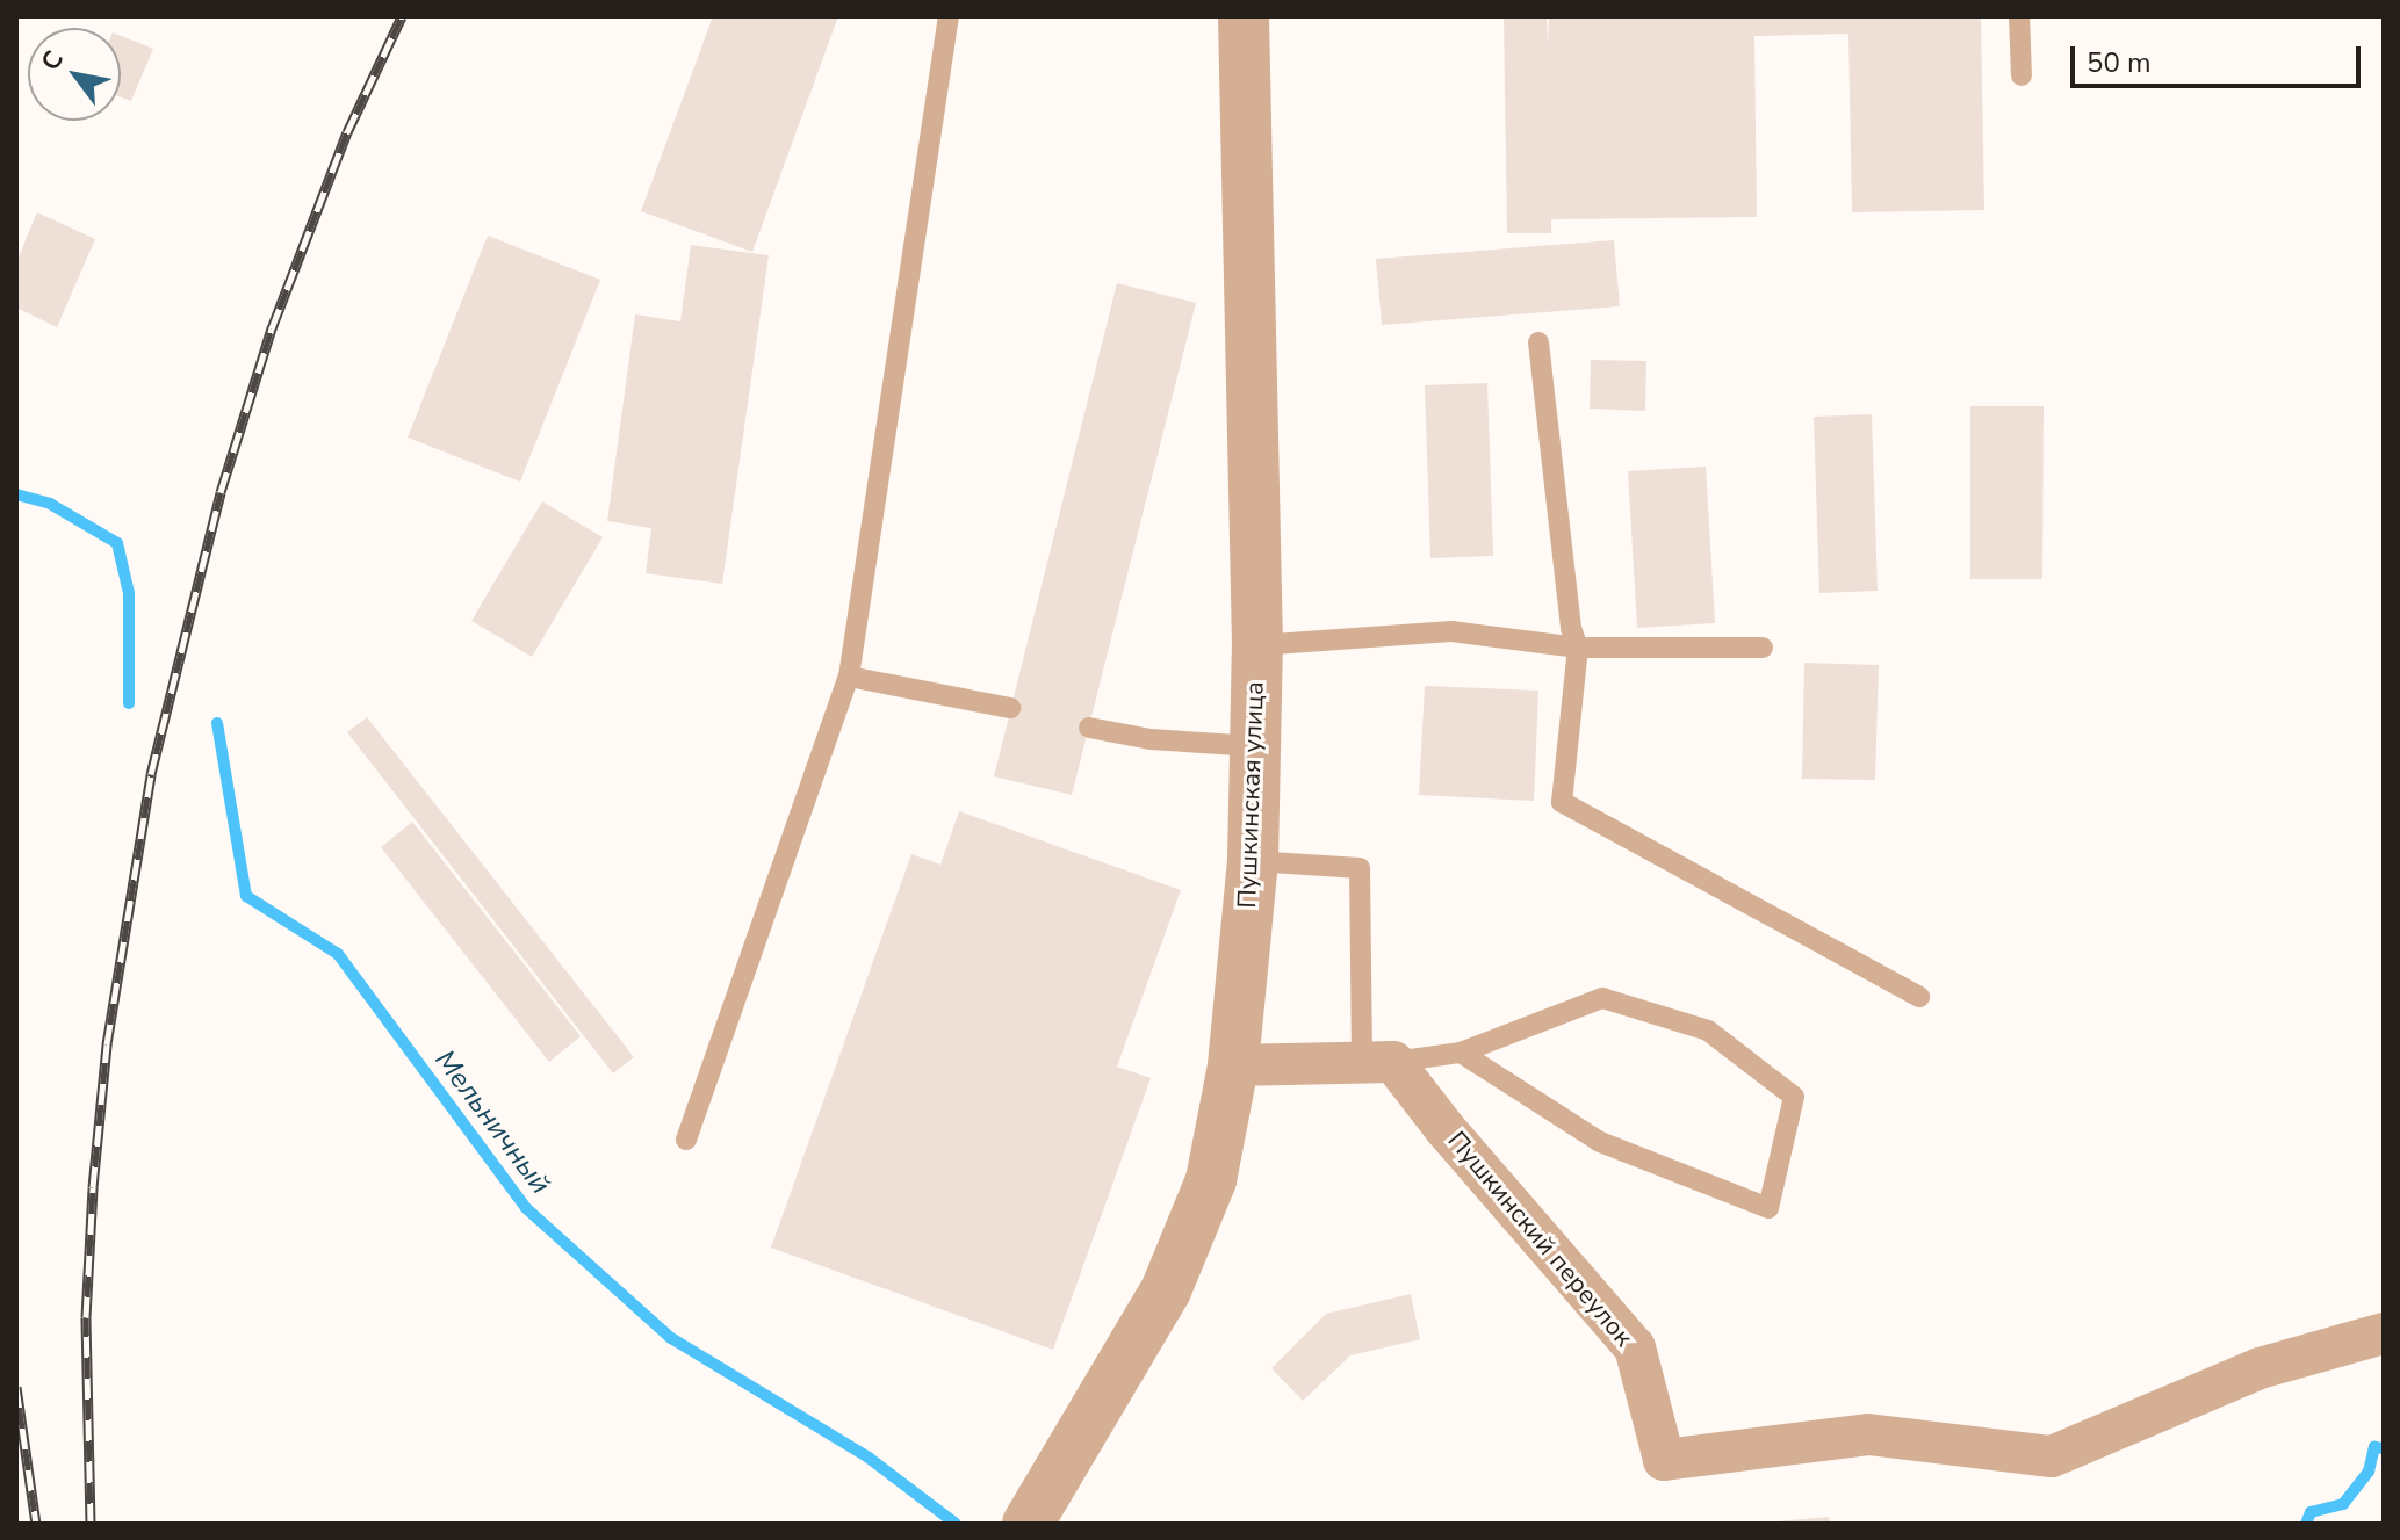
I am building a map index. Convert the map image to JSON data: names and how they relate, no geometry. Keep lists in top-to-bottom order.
{
  "streets": {
    "street": ["Пушкинская улица", "Пушкинский переулок"]
  },
  "water": ["Мельничный"],
  "scale_bar": "50 m",
  "north": "top left"
}
